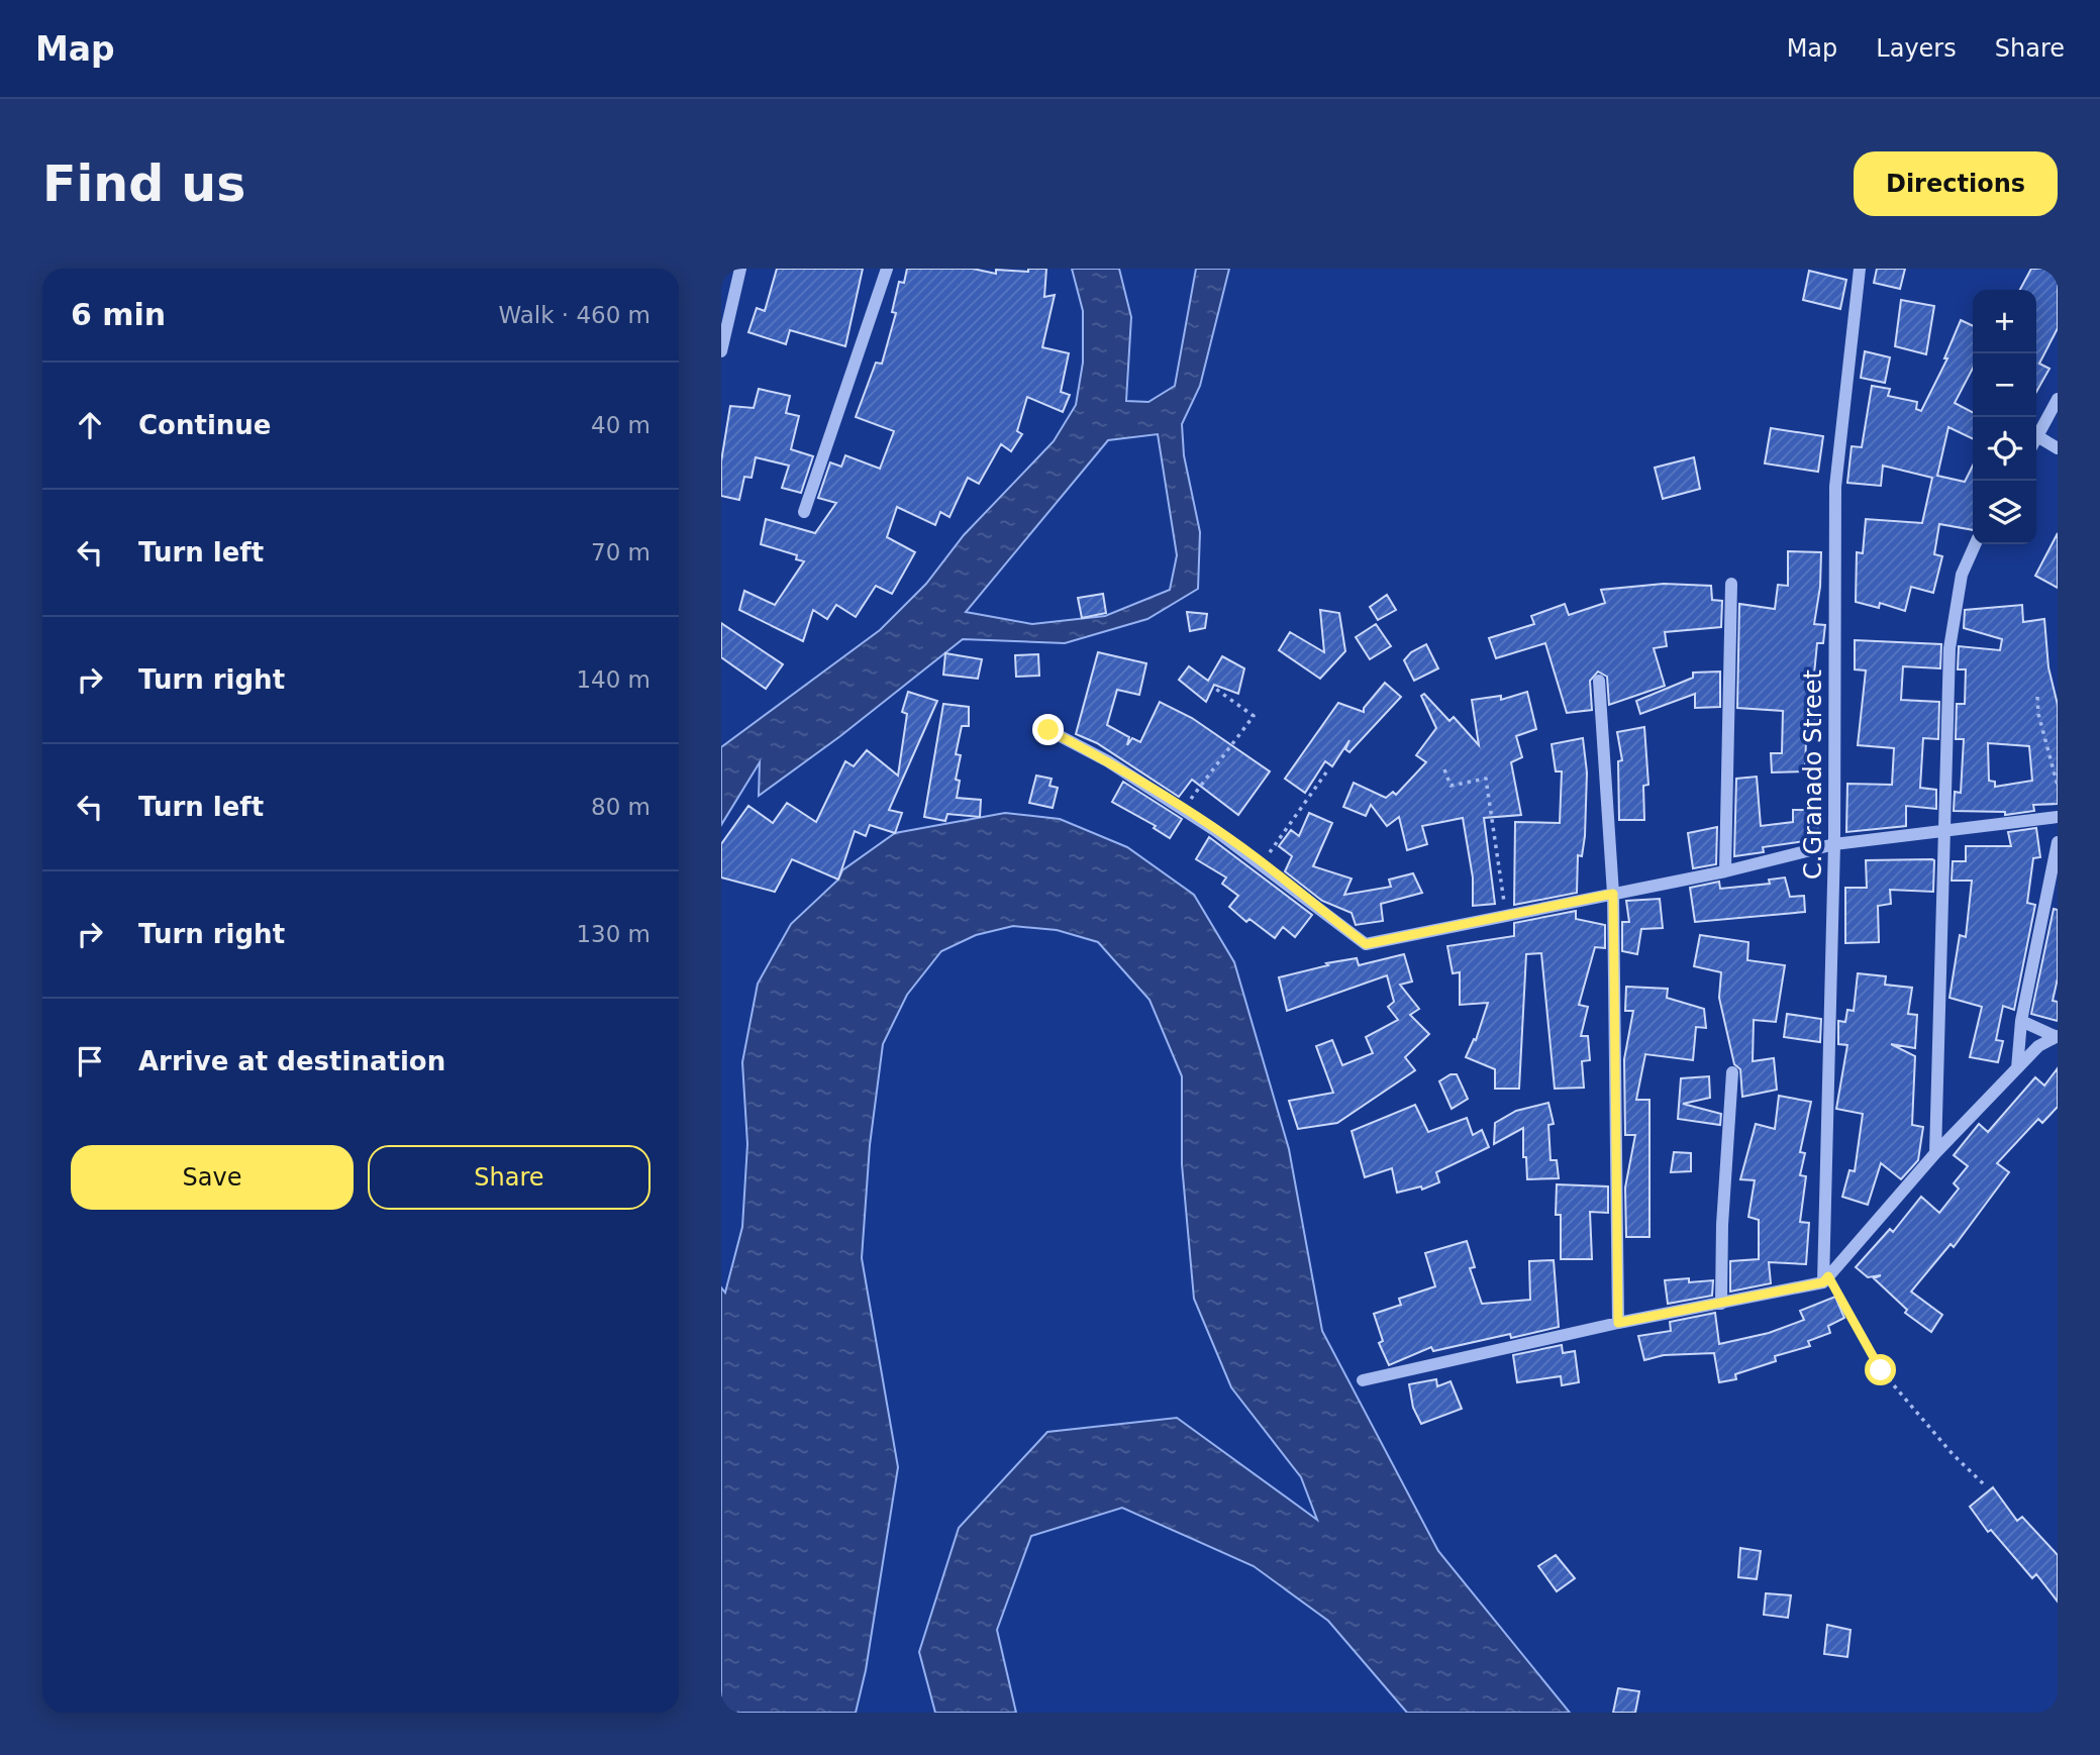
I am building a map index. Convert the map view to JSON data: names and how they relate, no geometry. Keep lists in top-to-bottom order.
{
  "streets": {
    "street": ["C.Granado Street"]
  },
  "page": {
    "header": "Map",
    "nav": ["Map", "Layers", "Share"],
    "buttons": [
      "Directions",
      ["Save", "Share"]
    ],
    "title": "Find us",
    "heading": ["6 min", "Walk · 460 m"],
    "map_buttons": ["+", "−"],
    "list": [
      ["Continue", "40 m"],
      ["Turn left", "70 m"],
      ["Turn right", "140 m"],
      ["Turn left", "80 m"],
      ["Turn right", "130 m"],
      "Arrive at destination"
    ]
  }
}
